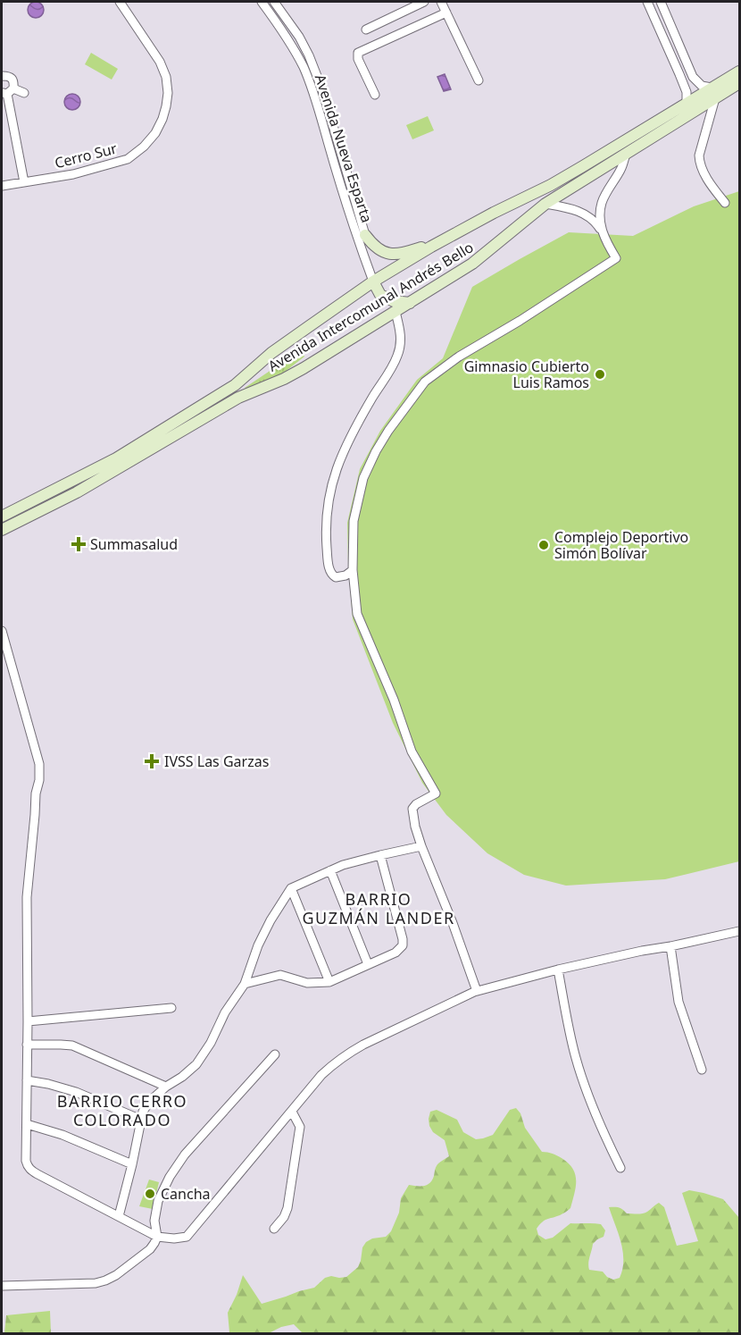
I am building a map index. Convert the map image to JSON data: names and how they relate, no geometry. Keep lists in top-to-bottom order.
{
  "streets": {
    "main road": ["Avenida Intercomunal Andrés Bello"],
    "street": ["Avenida Nueva Esparta", "Cerro Sur"]
  },
  "crossings": [
    ["Avenida Nueva Esparta", "Avenida Intercomunal Andrés Bello"]
  ],
  "districts": ["BARRIO GUZMÁN LANDER", "BARRIO CERRO COLORADO"],
  "places": {
    "other": ["Gimnasio Cubierto Luis Ramos", "Complejo Deportivo Simón Bolívar", "Cancha"],
    "health": ["Summasalud", "IVSS Las Garzas"]
  }
}
